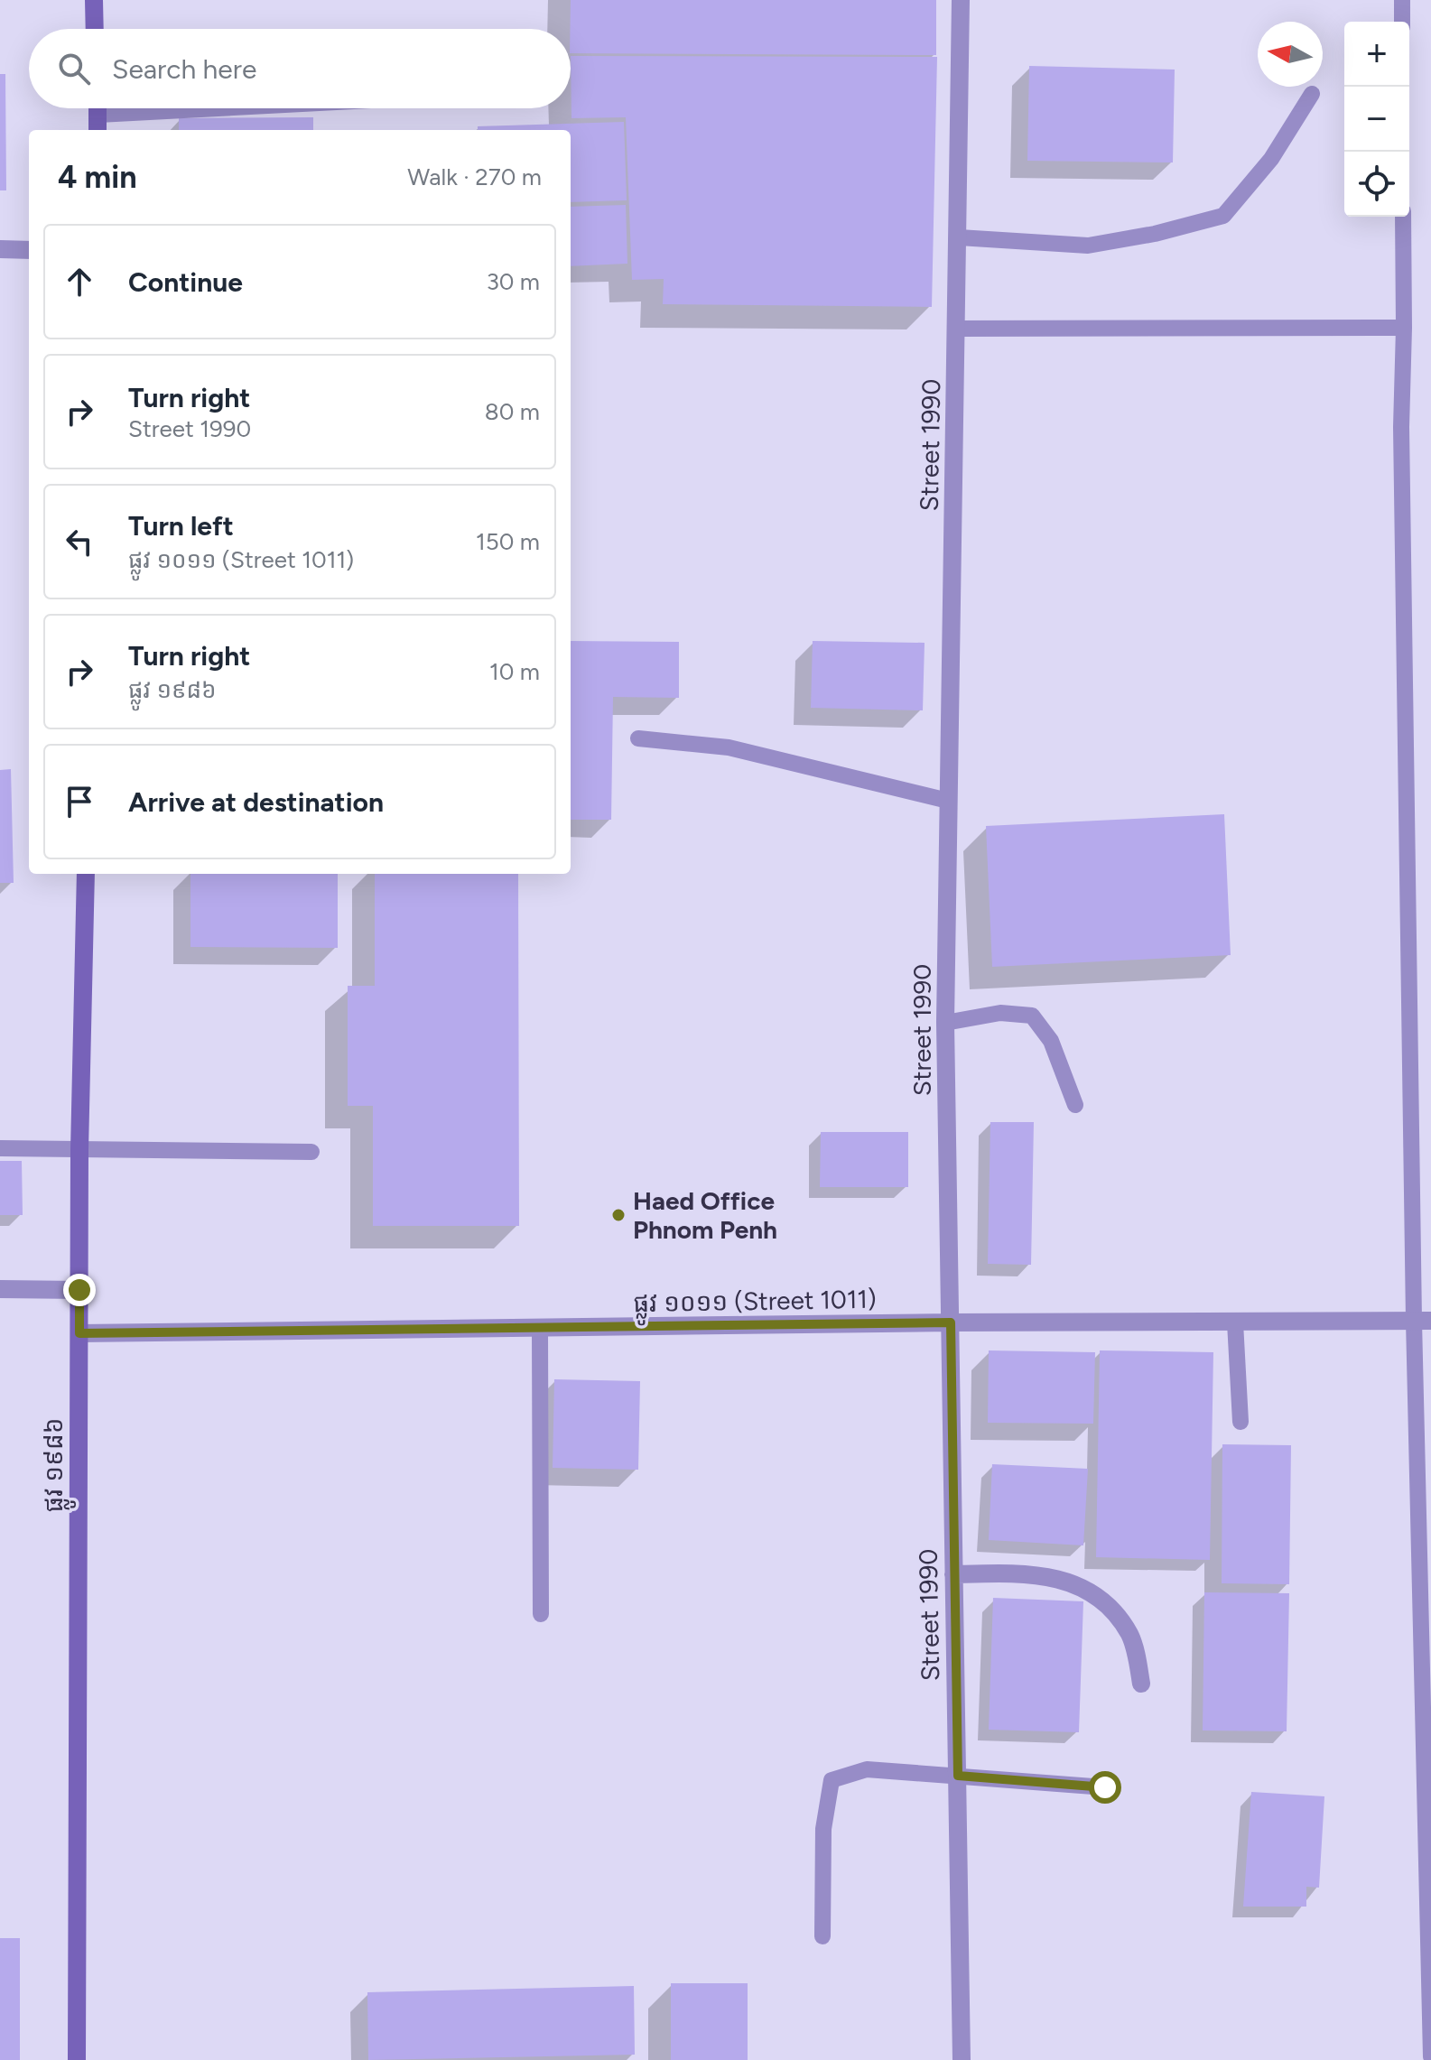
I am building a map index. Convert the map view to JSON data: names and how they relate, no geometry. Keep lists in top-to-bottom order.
{
  "streets": {
    "main road": ["ផ្លូវ ១៩៨៦"],
    "street": ["Street 1990", "ផ្លូវ ១០១១ (Street 1011)"]
  },
  "crossings": [
    ["Street 1990", "ផ្លូវ ១០១១ (Street 1011)"],
    ["ផ្លូវ ១០១១ (Street 1011)", "ផ្លូវ ១៩៨៦"]
  ],
  "places": ["Haed Office Phnom Penh"],
  "north": "left",
  "page": {
    "map_buttons": ["+", "−"],
    "search": "Search here",
    "heading": ["4 min", "Walk · 270 m"],
    "list": [
      ["Continue", "30 m"],
      ["Turn right", "Street 1990", "80 m"],
      ["Turn left", "ផ្លូវ ១០១១ (Street 1011)", "150 m"],
      ["Turn right", "ផ្លូវ ១៩៨៦", "10 m"],
      "Arrive at destination"
    ]
  }
}
